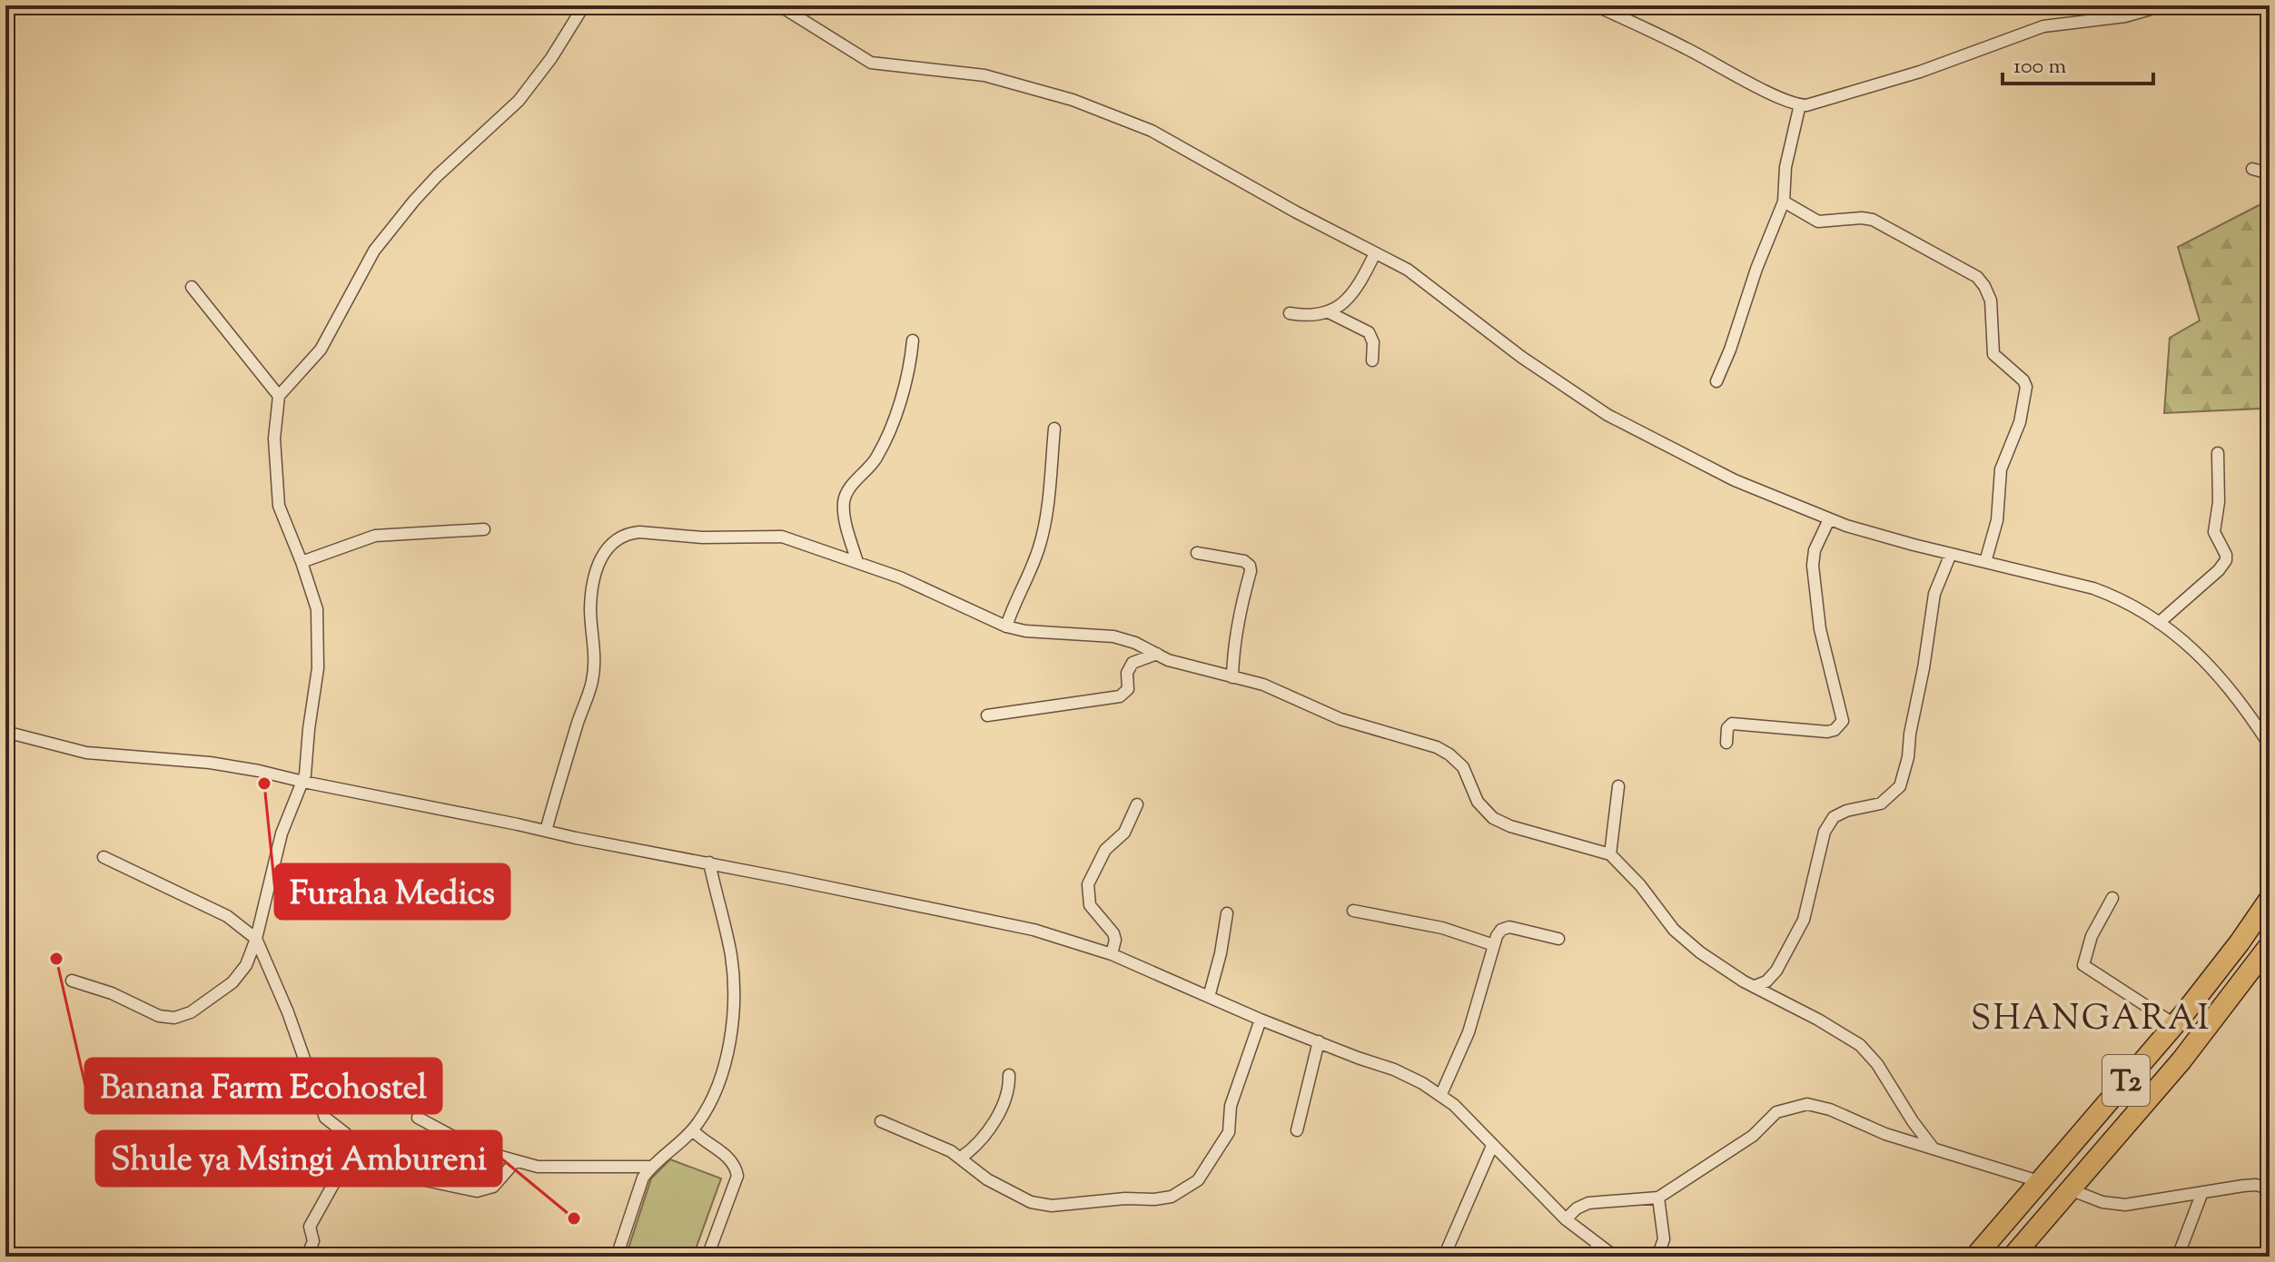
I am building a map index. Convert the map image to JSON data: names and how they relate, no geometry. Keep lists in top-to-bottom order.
{
  "streets": {
    "highway": ["T2"]
  },
  "districts": ["SHANGARAI"],
  "places": ["Furaha Medics", "Banana Farm Ecohostel", "Shule ya Msingi Ambureni"],
  "scale_bar": "100 m"
}
